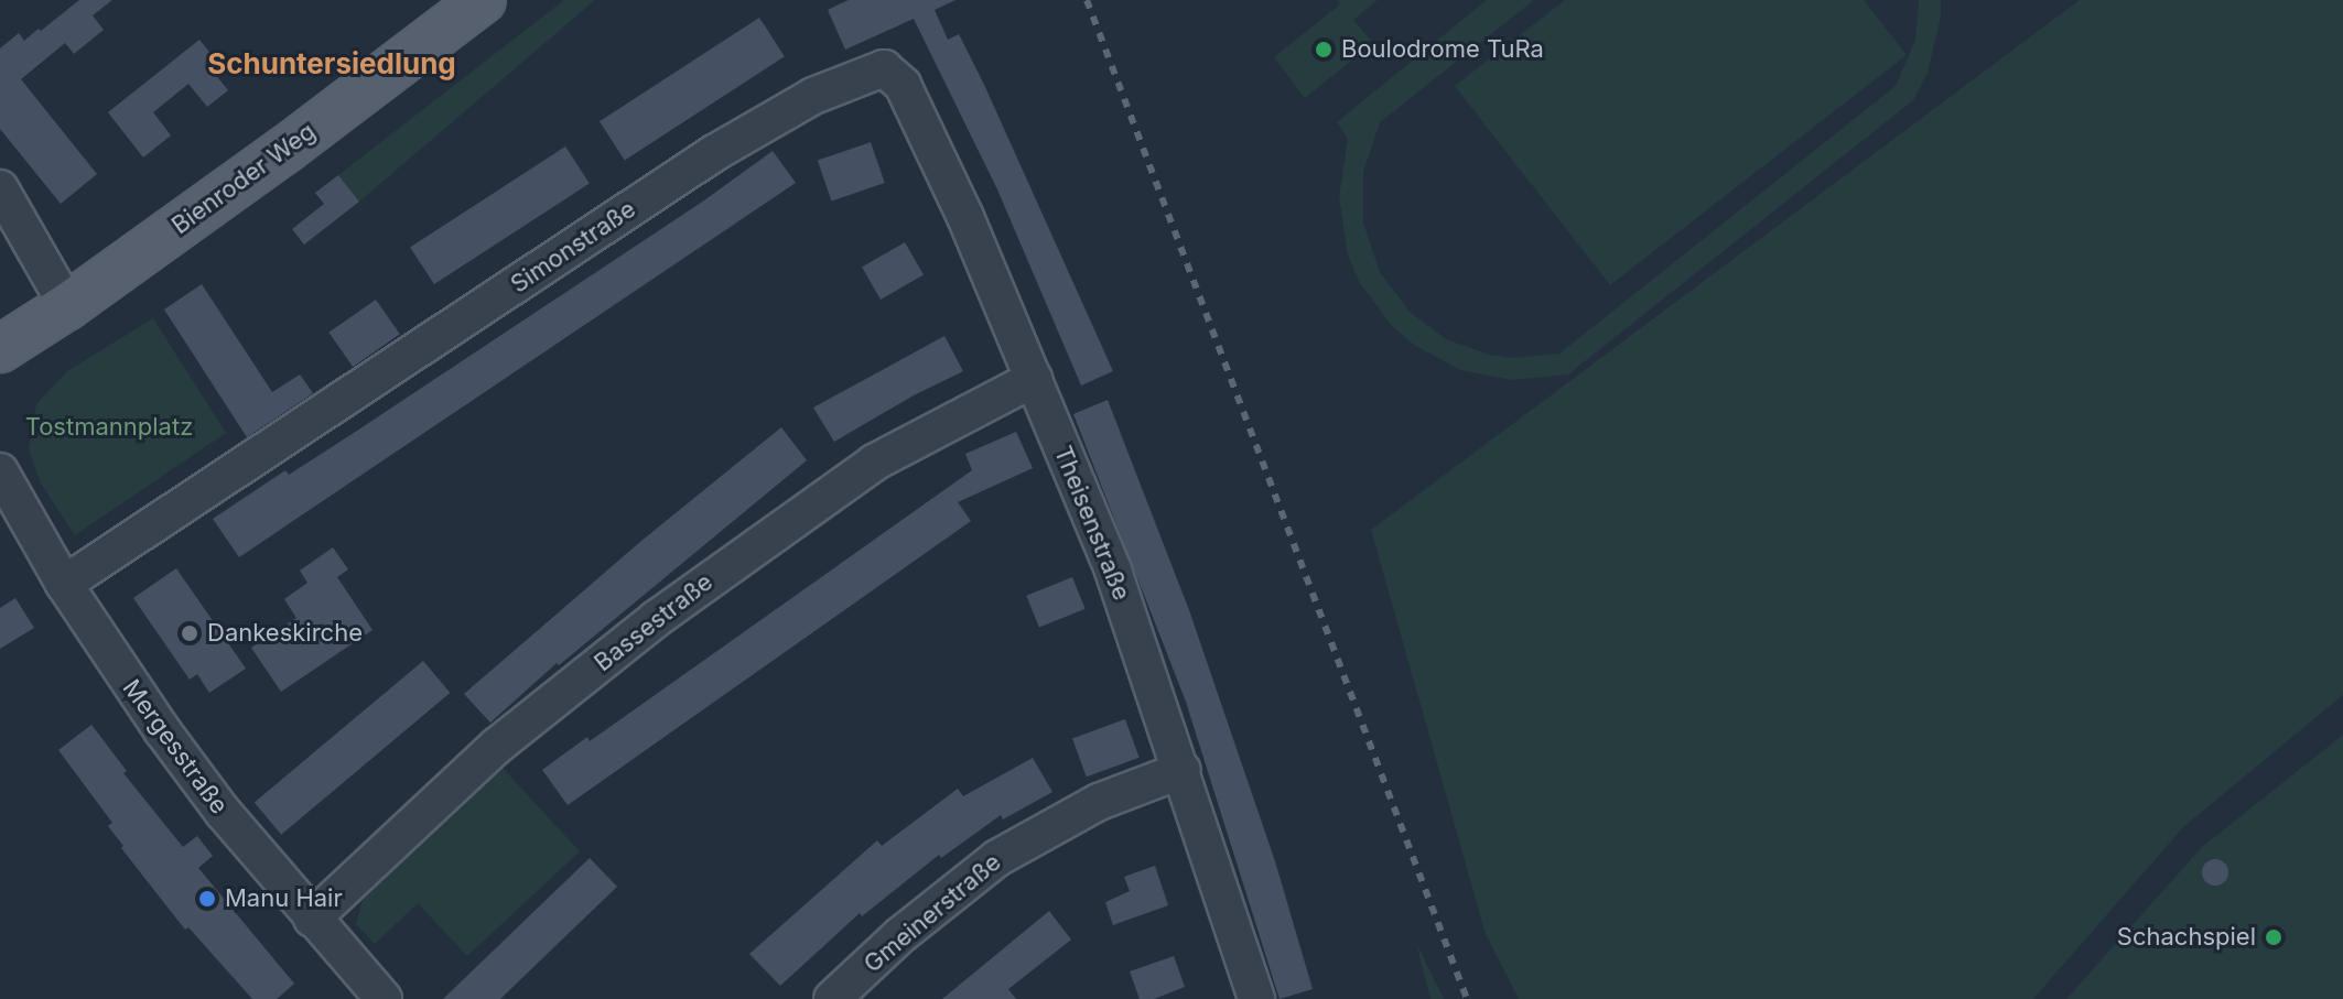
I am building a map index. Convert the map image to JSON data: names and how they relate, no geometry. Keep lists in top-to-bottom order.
{
  "streets": {
    "main road": ["Bienroder Weg"],
    "street": [
      "Simonstraße",
      "Theisenstraße",
      "Bassestraße",
      "Mergesstraße",
      "Gmeinerstraße"
    ]
  },
  "crossings": [
    ["Simonstraße", "Theisenstraße"],
    ["Simonstraße", "Mergesstraße"],
    ["Theisenstraße", "Bassestraße"],
    ["Theisenstraße", "Gmeinerstraße"],
    ["Bassestraße", "Mergesstraße"]
  ],
  "districts": ["Schuntersiedlung"],
  "parks": ["Tostmannplatz"],
  "places": [
    "Boulodrome TuRa",
    "Dankeskirche",
    "Manu Hair",
    "Schachspiel"
  ]
}
